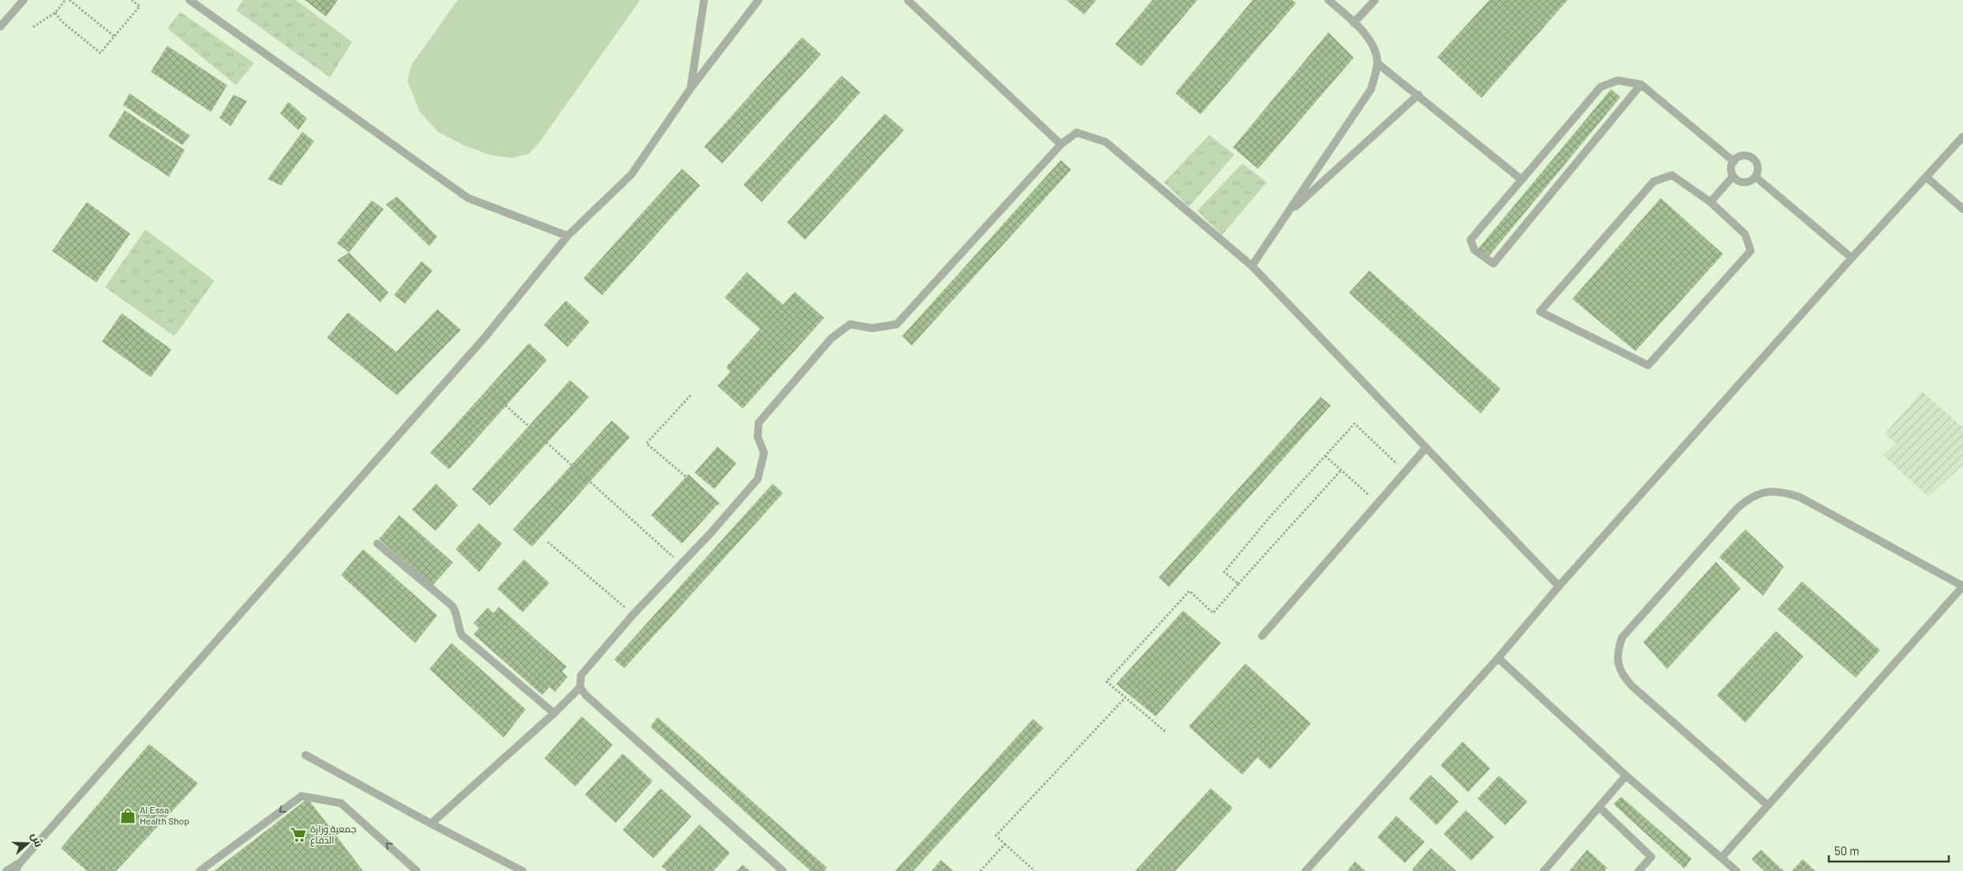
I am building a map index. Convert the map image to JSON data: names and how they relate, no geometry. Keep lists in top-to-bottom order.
{
  "places": {
    "shop": ["Al Essa Health Shop"],
    "supermarket": ["جمعية وزارة الدفاع"]
  },
  "scale_bar": "50 m",
  "north": "right"
}
